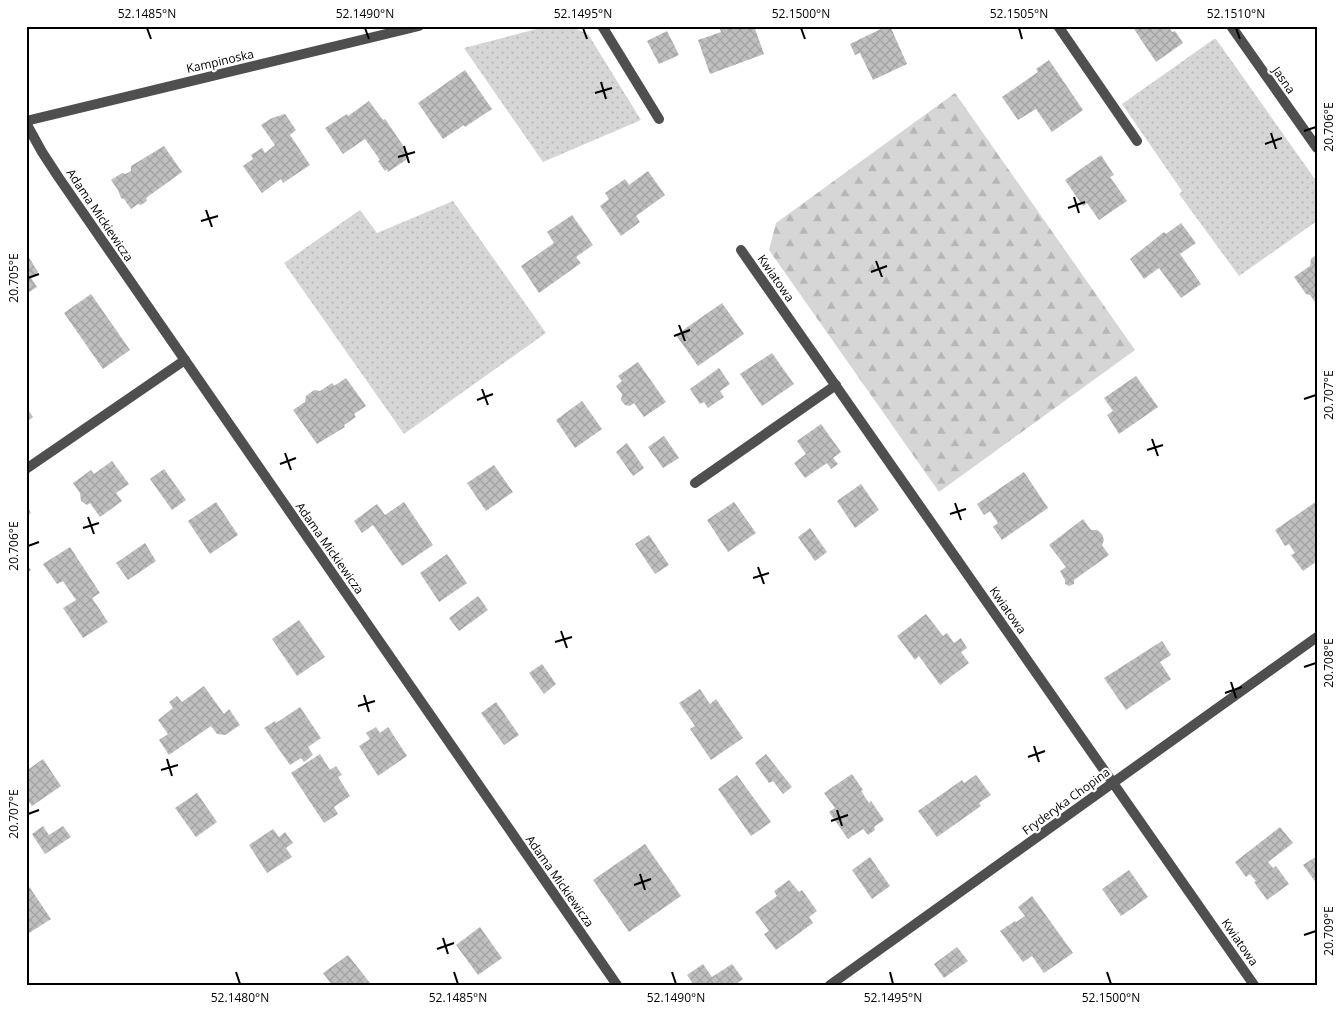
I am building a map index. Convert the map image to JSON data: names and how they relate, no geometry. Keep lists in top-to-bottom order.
{
  "streets": {
    "street": [
      "Kampinoska",
      "Jasna",
      "Adama Mickiewicza",
      "Kwiatowa",
      "Fryderyka Chopina"
    ]
  },
  "crossings": [
    ["Kampinoska", "Adama Mickiewicza"],
    ["Kwiatowa", "Fryderyka Chopina"]
  ],
  "coordinates": [
    "52.1485°N",
    "52.1490°N",
    "52.1495°N",
    "52.1500°N",
    "52.1505°N",
    "52.1510°N",
    "20.706°E",
    "20.705°E",
    "20.707°E",
    "20.708°E",
    "20.709°E",
    "52.1480°N"
  ]
}
